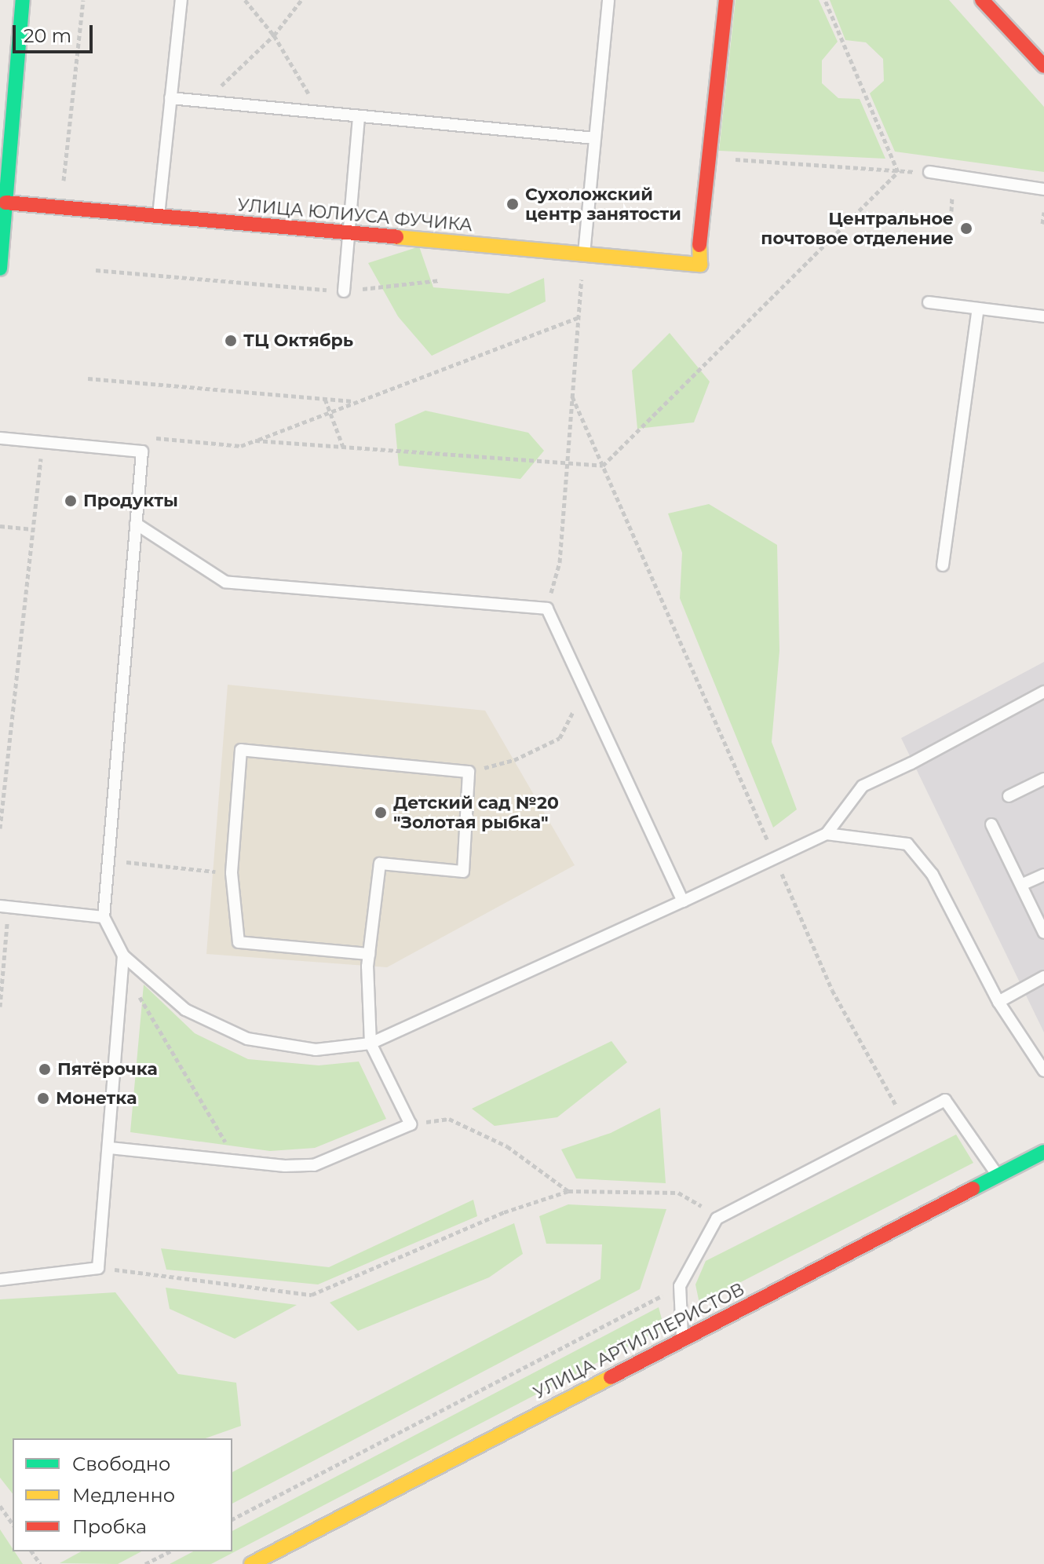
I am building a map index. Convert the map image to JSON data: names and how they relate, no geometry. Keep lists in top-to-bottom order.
{
  "streets": {
    "street": ["УЛИЦА ЮЛИУСА ФУЧИКА", "УЛИЦА АРТИЛЛЕРИСТОВ"]
  },
  "places": [
    "Сухоложский центр занятости",
    "Центральное почтовое отделение",
    "ТЦ Октябрь",
    "Продукты",
    "Детский сад №20 \"Золотая рыбка\"",
    "Пятёрочка",
    "Монетка"
  ],
  "legend": ["Свободно", "Медленно", "Пробка"],
  "scale_bar": "20 m"
}
